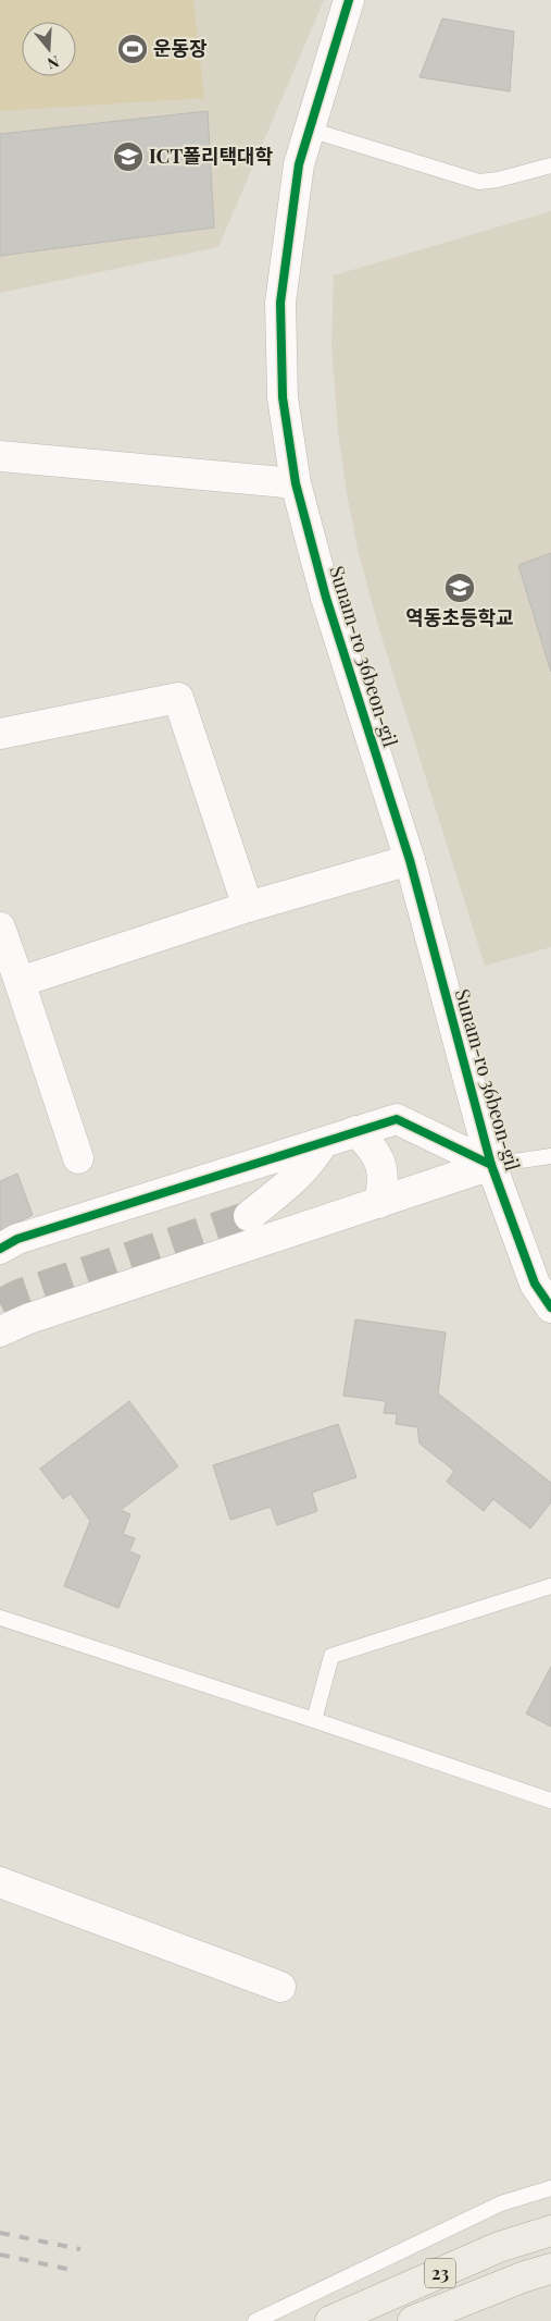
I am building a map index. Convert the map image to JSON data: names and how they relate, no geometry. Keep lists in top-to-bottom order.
{
  "streets": {
    "main road": ["23"],
    "street": ["Sunam-ro 36beon-gil"]
  },
  "places": {
    "sports": ["운동장"],
    "school or university": ["ICT폴리택대학", "역동초등학교"]
  },
  "north": "bottom"
}
